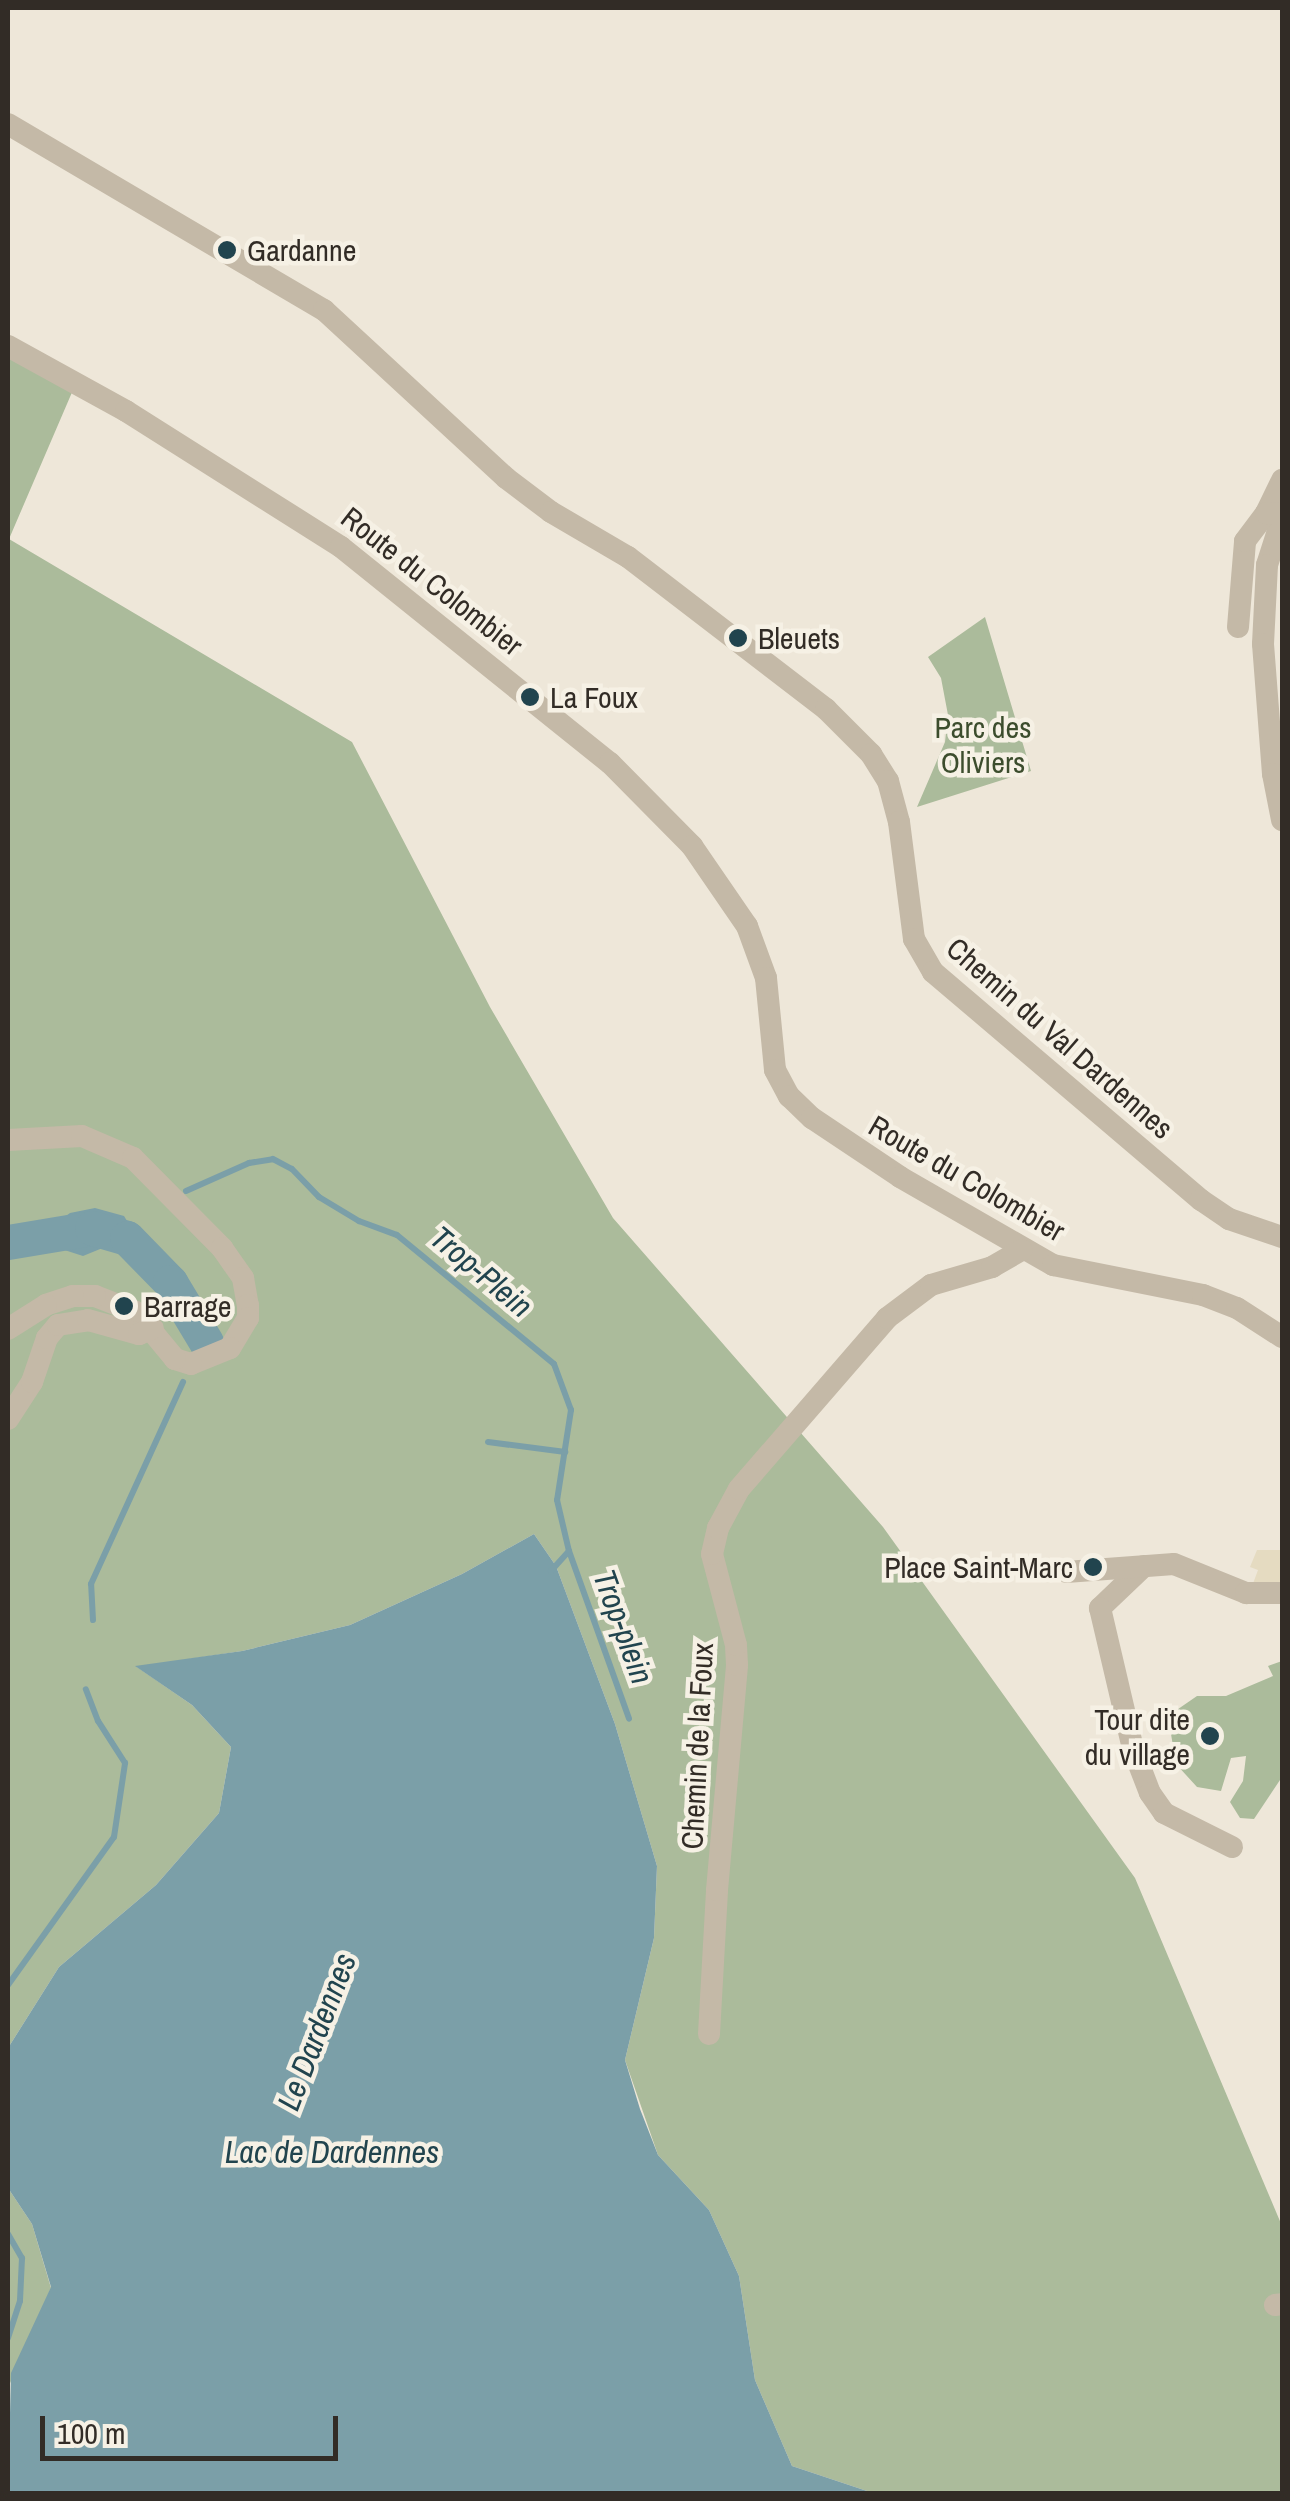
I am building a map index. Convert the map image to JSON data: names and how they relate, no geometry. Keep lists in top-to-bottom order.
{
  "streets": {
    "street": ["Route du Colombier", "Chemin du Val Dardennes", "Chemin de la Foux"]
  },
  "crossings": [
    ["Route du Colombier", "Chemin de la Foux"]
  ],
  "water": [
    "Trop-Plein",
    "Trop-plein",
    "Le Dardennes",
    "Lac de Dardennes"
  ],
  "parks": ["Parc des Oliviers"],
  "places": [
    "Gardanne",
    "Bleuets",
    "La Foux",
    "Barrage",
    "Place Saint-Marc",
    "Tour dite du village"
  ],
  "scale_bar": "100 m"
}
